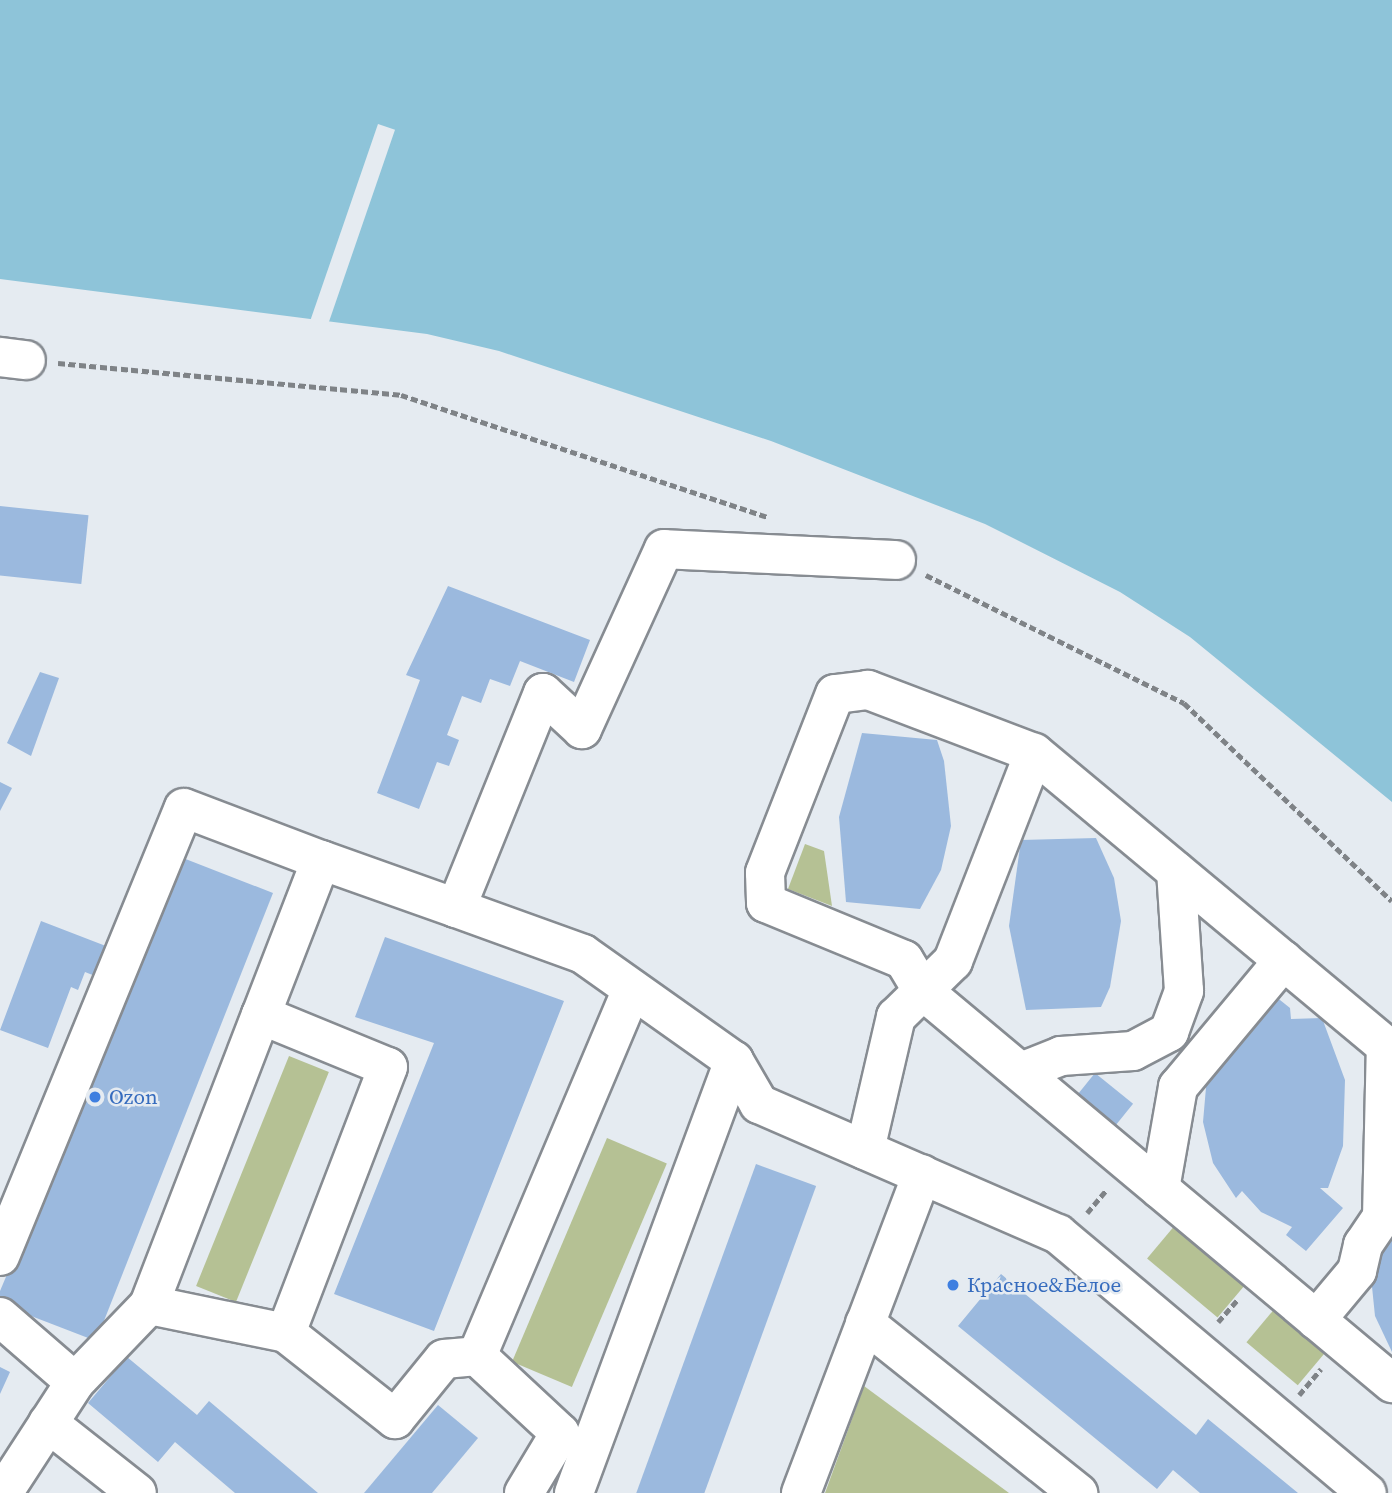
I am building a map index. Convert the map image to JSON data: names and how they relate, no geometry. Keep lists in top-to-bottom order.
{
  "places": ["Ozon", "Красное&Белое"]
}
